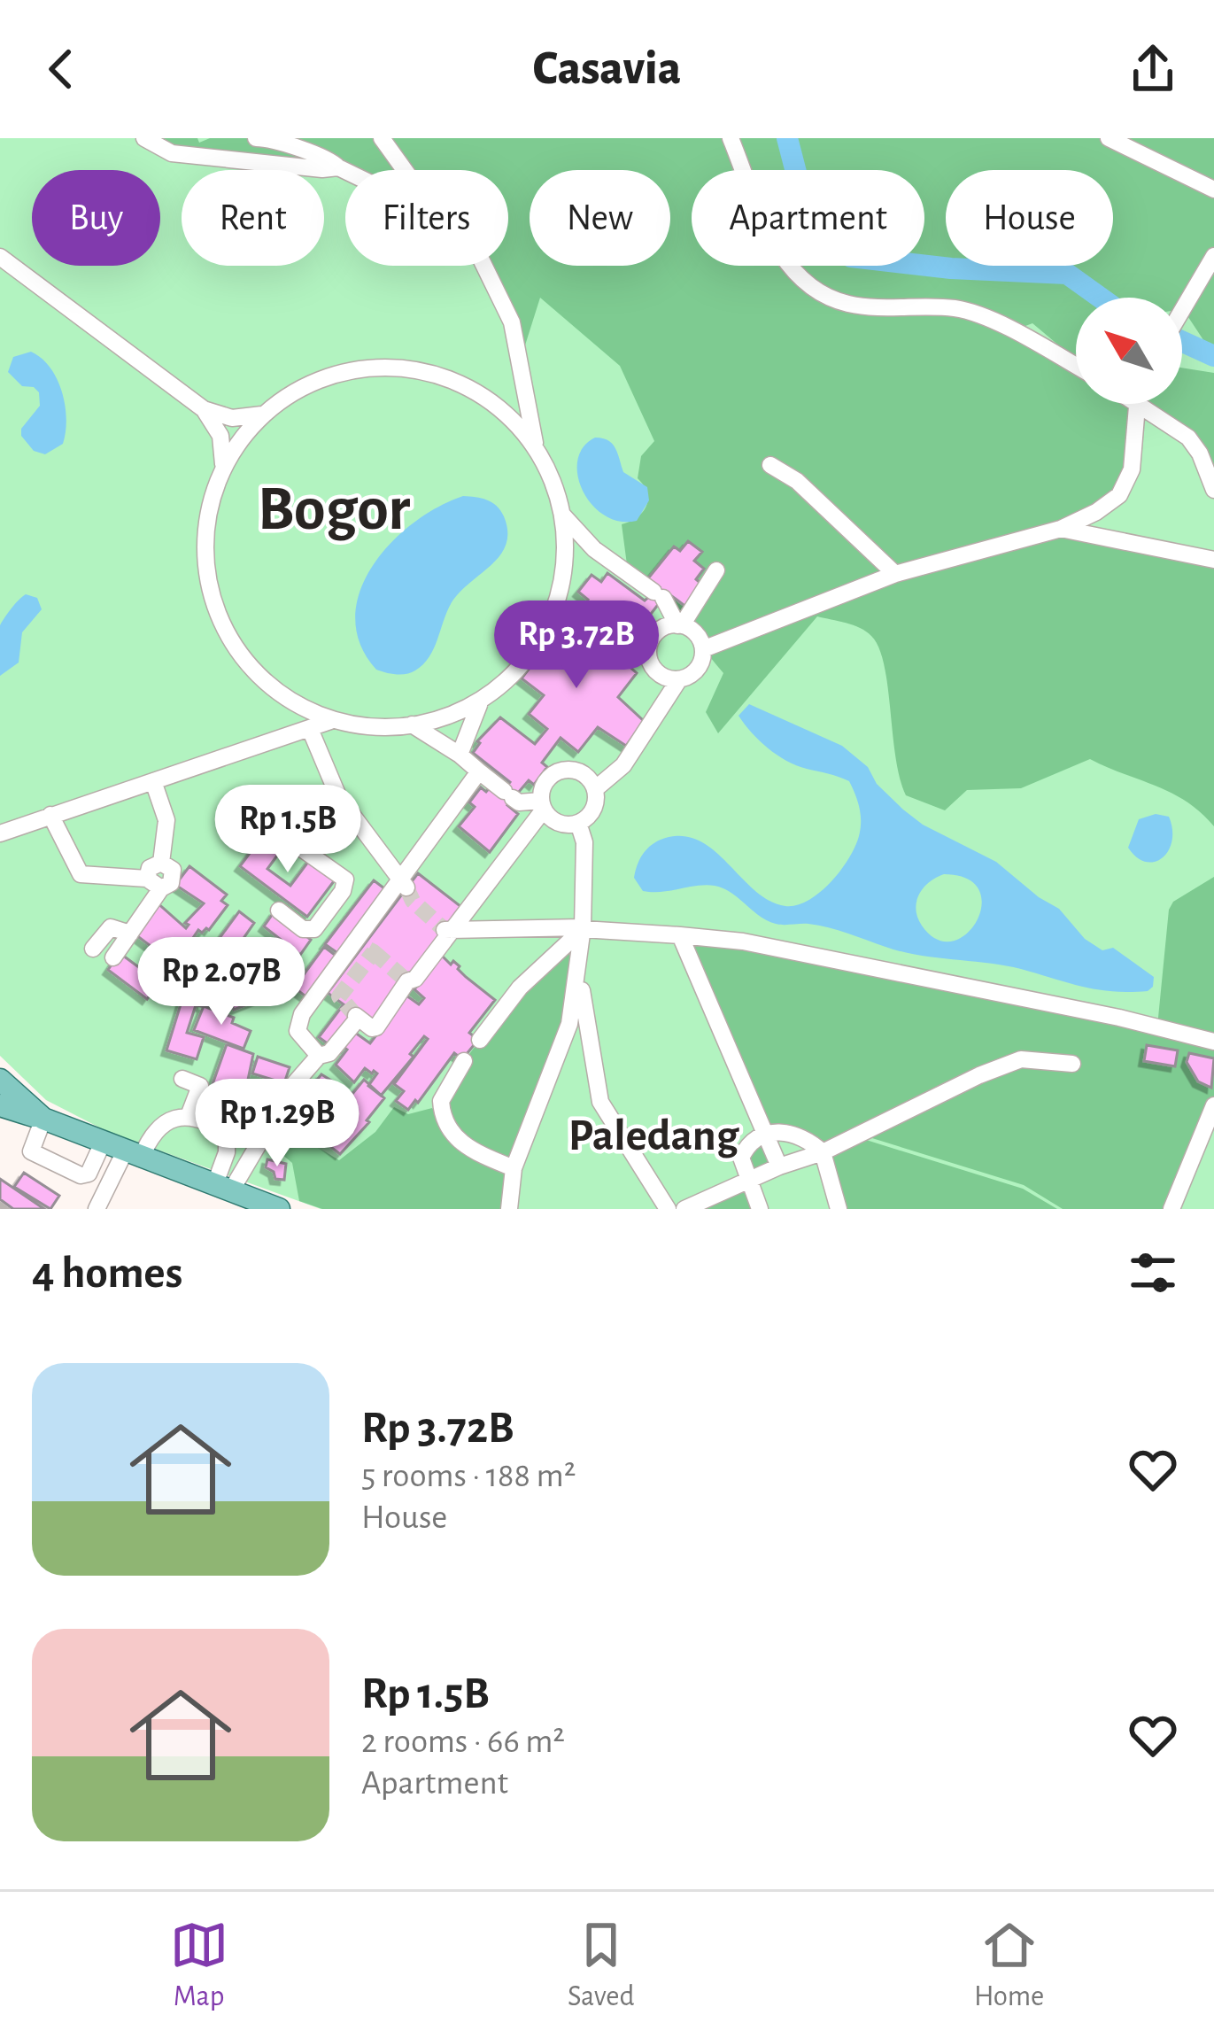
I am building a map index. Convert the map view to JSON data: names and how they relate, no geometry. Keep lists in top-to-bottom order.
{
  "districts": ["Bogor", "Paledang"],
  "north": "top left",
  "page": {
    "header": "Casavia",
    "chip": [
      "Buy",
      "Rent",
      "Filters",
      "New",
      "Apartment",
      "House"
    ],
    "price": [
      "Rp 3.72B",
      "Rp 1.5B",
      "Rp 2.07B",
      "Rp 1.29B"
    ],
    "heading": "4 homes",
    "list": [
      {
        "name": "Rp 3.72B",
        "note": "5 rooms · 188 m² · House"
      },
      {
        "name": "Rp 1.5B",
        "note": "2 rooms · 66 m² · Apartment"
      }
    ],
    "tabs": ["Map", "Saved", "Home"]
  }
}
